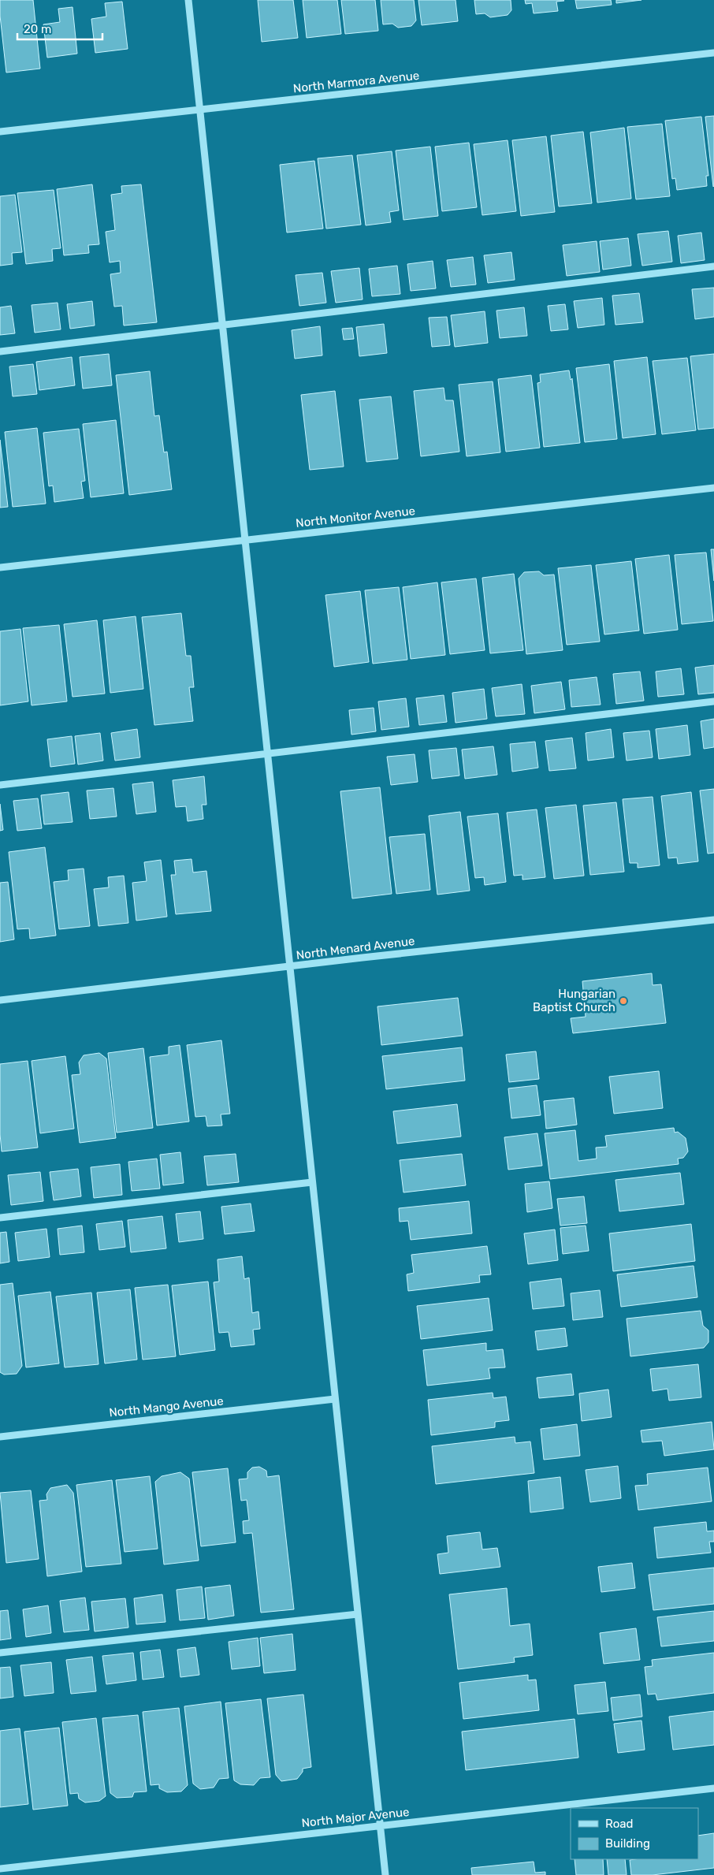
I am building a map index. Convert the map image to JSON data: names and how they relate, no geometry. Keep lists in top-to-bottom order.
{
  "streets": {
    "street": [
      "North Marmora Avenue",
      "North Monitor Avenue",
      "North Menard Avenue",
      "North Mango Avenue",
      "North Major Avenue"
    ]
  },
  "places": ["Hungarian Baptist Church"],
  "legend": ["Road", "Building"],
  "scale_bar": "20 m"
}
